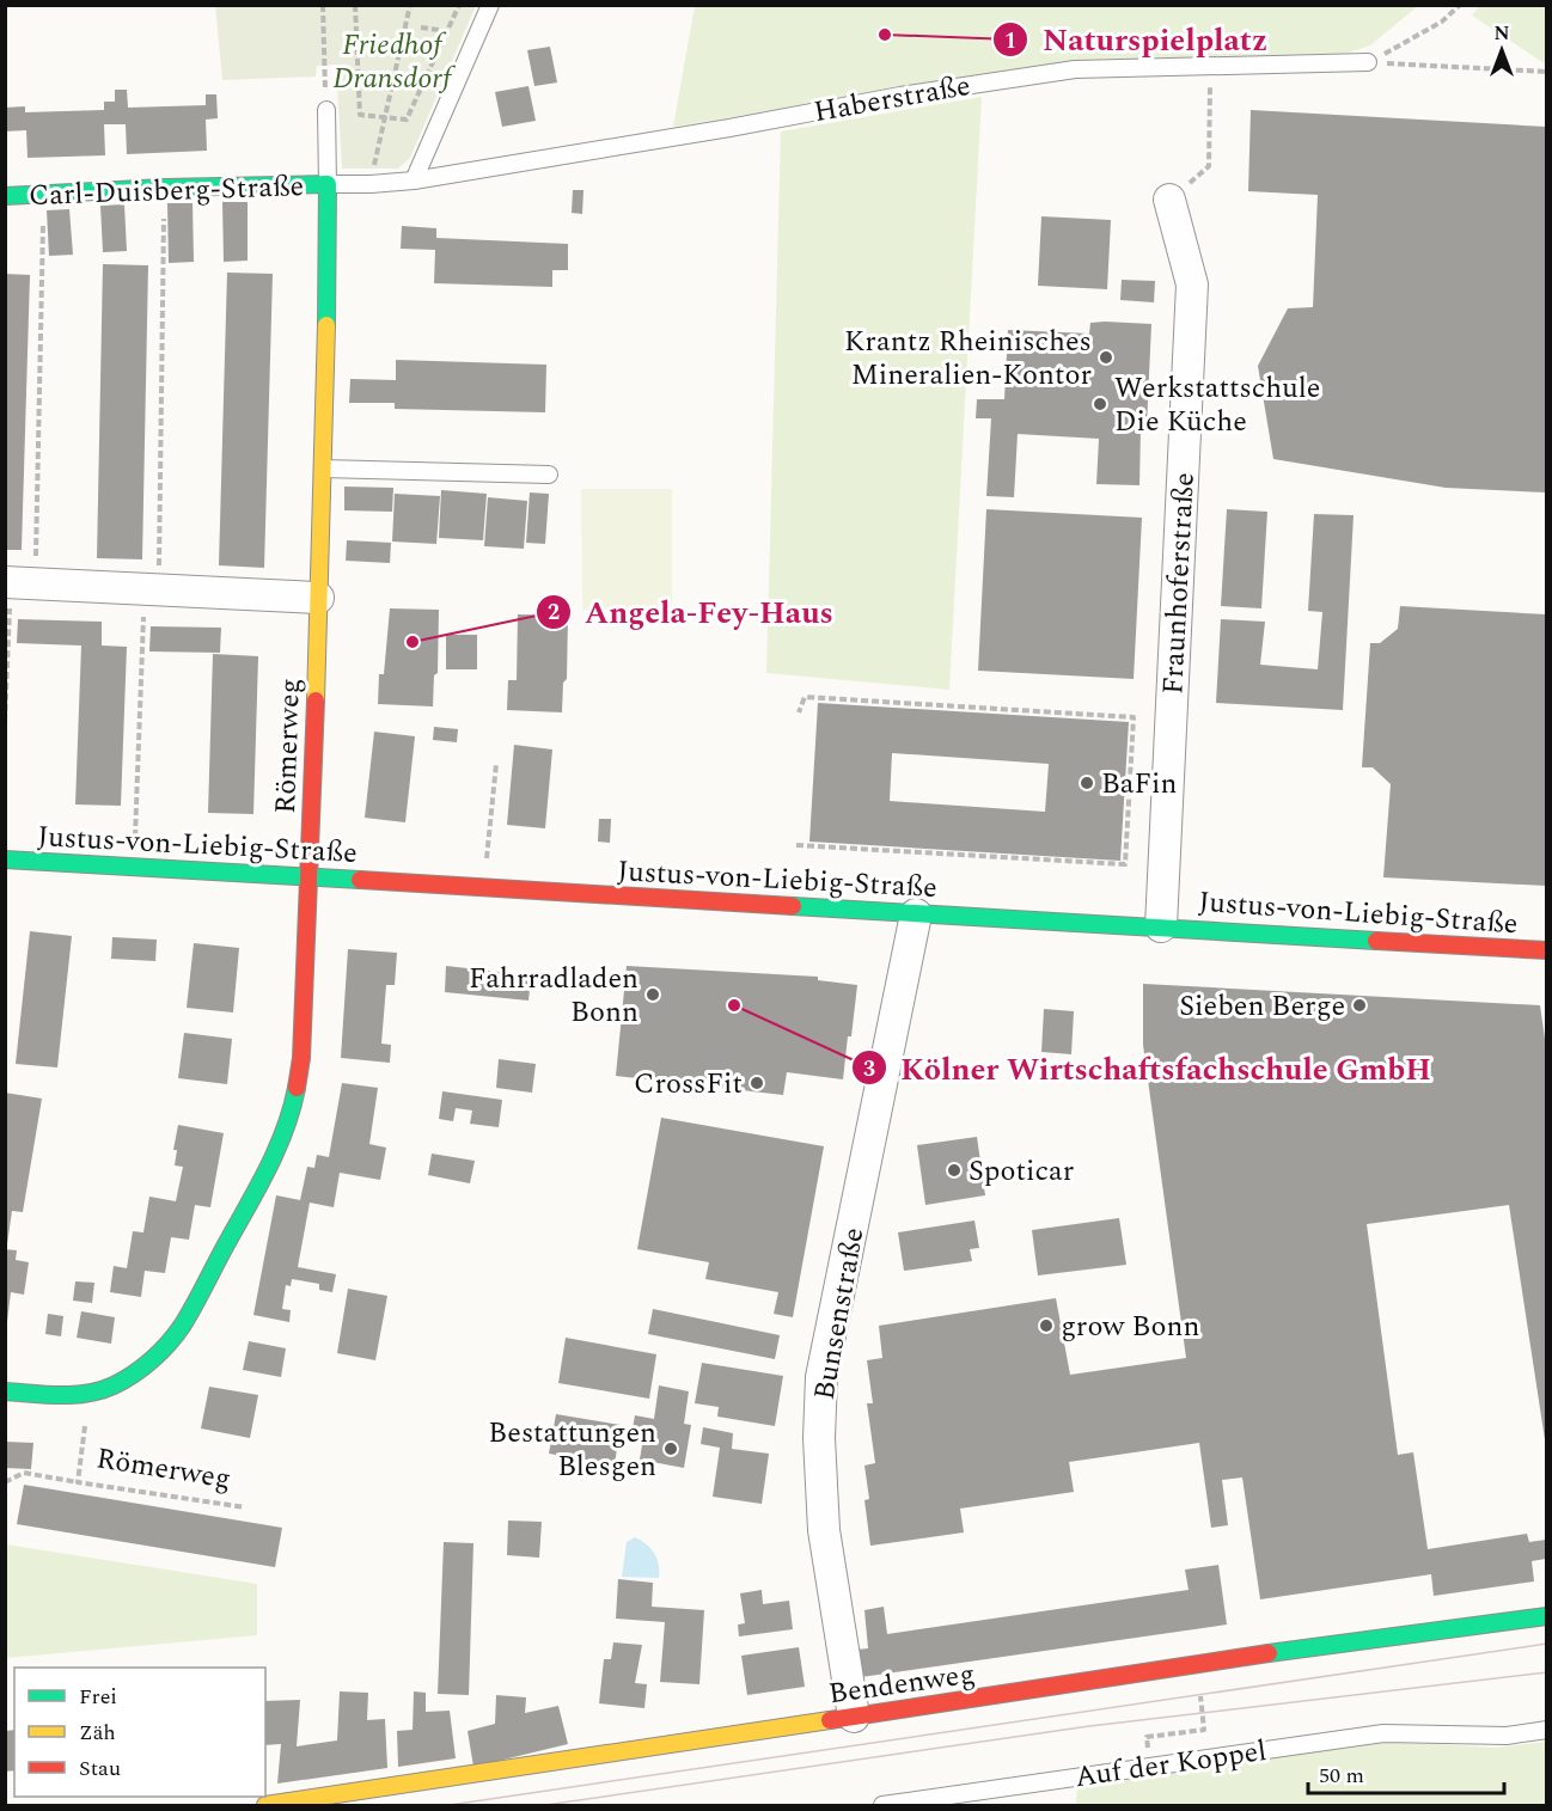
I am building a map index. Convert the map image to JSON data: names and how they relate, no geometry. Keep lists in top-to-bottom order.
{
  "streets": {
    "street": [
      "Carl-Duisberg-Straße",
      "Fraunhoferstraße",
      "Römerweg",
      "Justus-von-Liebig-Straße",
      "Bunsenstraße",
      "Bendenweg"
    ],
    "lane": ["Haberstraße", "Auf der Koppel"]
  },
  "crossings": [
    ["Haberstraße", "Carl-Duisberg-Straße"],
    ["Haberstraße", "Römerweg"],
    ["Carl-Duisberg-Straße", "Römerweg"],
    ["Fraunhoferstraße", "Justus-von-Liebig-Straße"],
    ["Römerweg", "Justus-von-Liebig-Straße"],
    ["Justus-von-Liebig-Straße", "Bunsenstraße"],
    ["Bunsenstraße", "Bendenweg"]
  ],
  "parks": ["Friedhof Dransdorf"],
  "places": [
    "Naturspielplatz",
    "Krantz Rheinisches Mineralien-Kontor",
    "Werkstattschule Die Küche",
    "Angela-Fey-Haus",
    "BaFin",
    "Fahrradladen Bonn",
    "Kölner Wirtschaftsfachschule GmbH",
    "Sieben Berge",
    "CrossFit",
    "Spoticar",
    "grow Bonn",
    "Bestattungen Blesgen"
  ],
  "legend": ["Frei", "Zäh", "Stau"],
  "scale_bar": "50 m",
  "north": "top"
}
